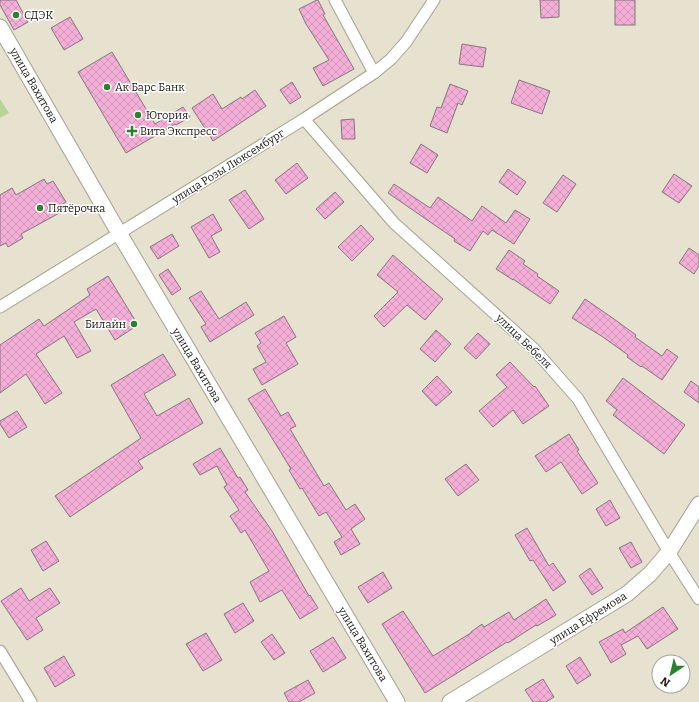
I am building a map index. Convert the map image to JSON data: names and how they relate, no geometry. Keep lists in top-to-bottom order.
{
  "streets": {
    "main road": ["улица Вахитова", "улица Ефремова"],
    "street": ["улица Розы Люксембург", "улица Бебеля"]
  },
  "crossings": [
    ["улица Вахитова", "улица Розы Люксембург"],
    ["улица Розы Люксембург", "улица Бебеля"],
    ["улица Бебеля", "улица Ефремова"]
  ],
  "places": {
    "other": [
      "СДЭК",
      "Ак Барс Банк",
      "Югория",
      "Пятёрочка",
      "Билайн"
    ],
    "health": ["Вита Экспресс"]
  },
  "north": "bottom left"
}
